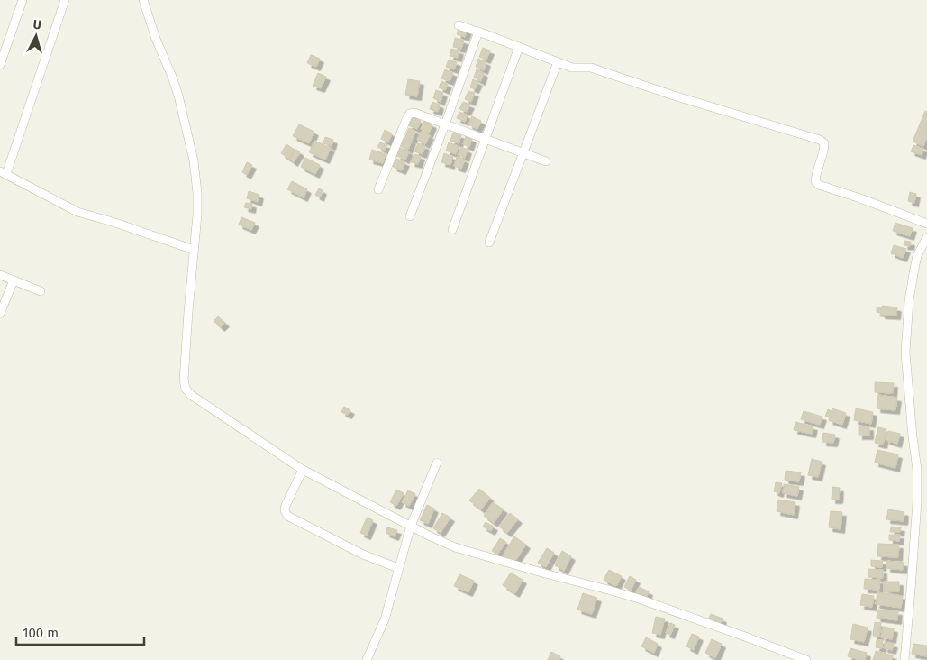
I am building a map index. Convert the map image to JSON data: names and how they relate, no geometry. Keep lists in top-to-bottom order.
{
  "scale_bar": "100 m",
  "north": "top"
}
